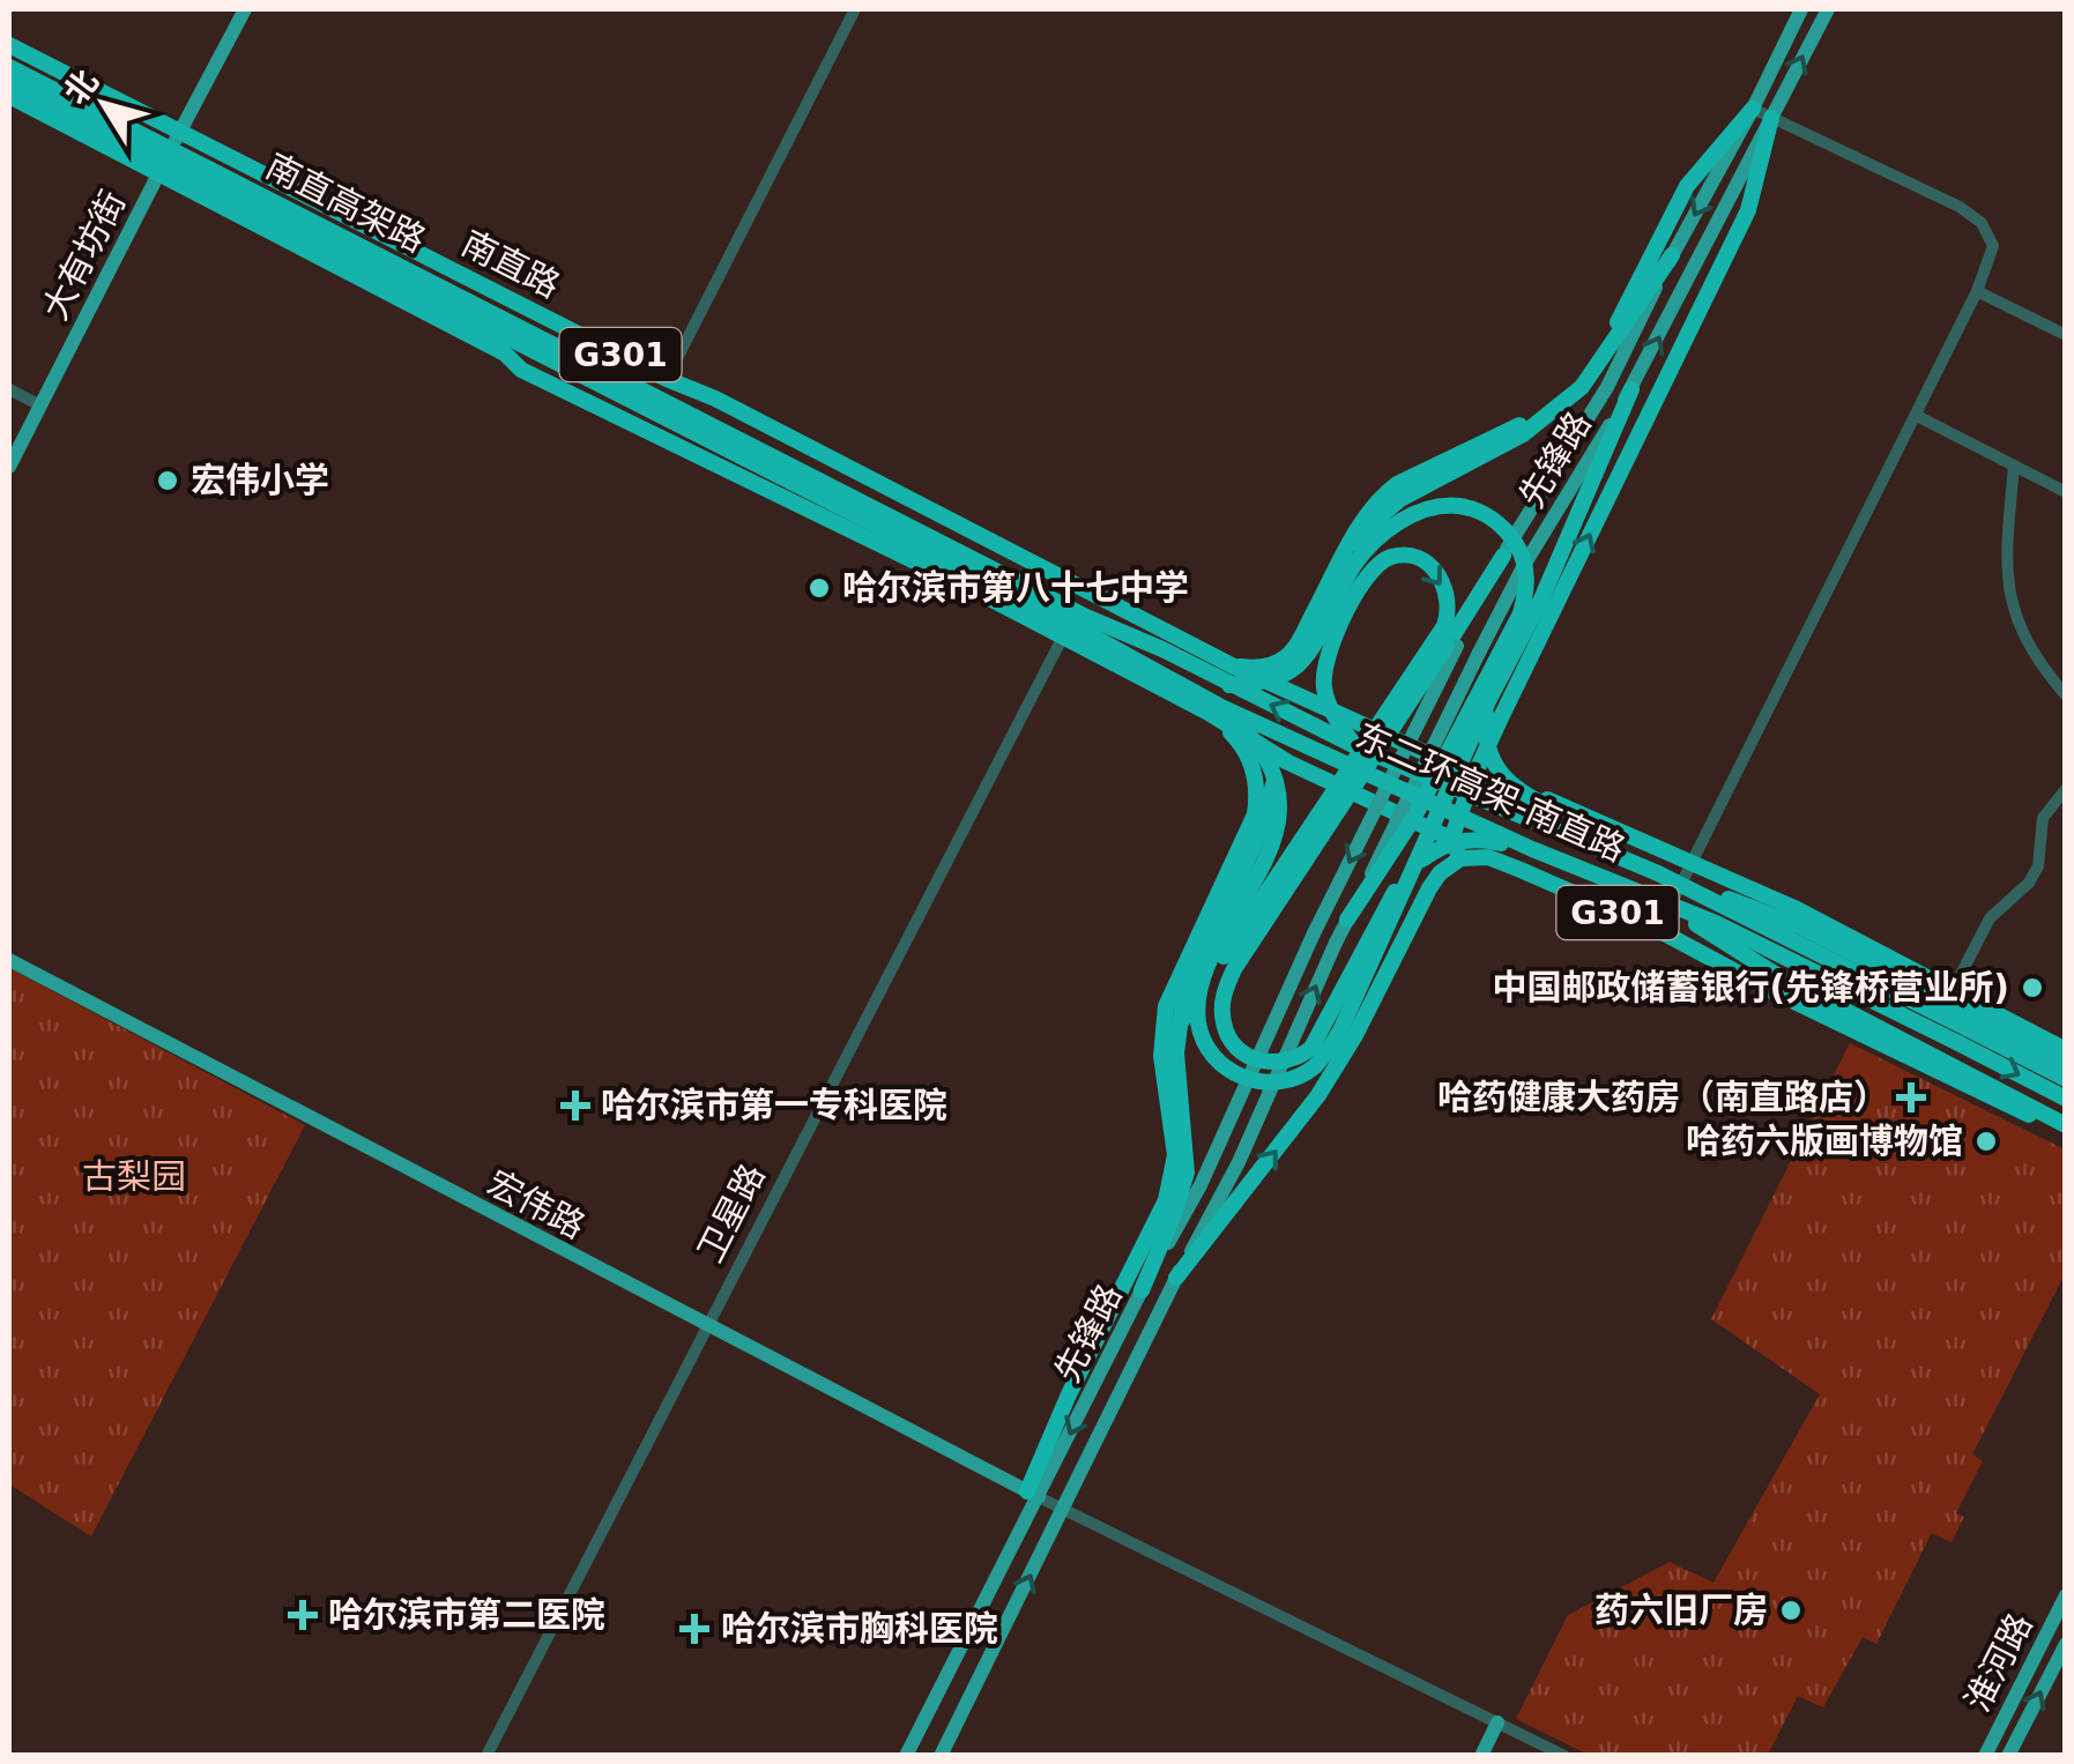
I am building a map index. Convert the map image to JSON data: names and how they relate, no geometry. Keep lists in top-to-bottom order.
{
  "streets": {
    "highway": [
      "南直高架路",
      "南直路",
      "G301",
      "东二环高架-南直路"
    ],
    "main road": [
      "大有坊街",
      "先锋路",
      "宏伟路",
      "淮河路"
    ],
    "street": ["卫星路"]
  },
  "crossings": [
    ["南直高架路", "G301"],
    ["南直高架路", "东二环高架-南直路"],
    ["南直高架路", "卫星路"],
    ["大有坊街", "南直路"],
    ["大有坊街", "G301"],
    ["南直路", "G301"],
    ["G301", "东二环高架-南直路"],
    ["G301", "卫星路"],
    ["先锋路", "宏伟路"],
    ["东二环高架-南直路", "卫星路"],
    ["宏伟路", "卫星路"]
  ],
  "parks": ["古梨园"],
  "places": {
    "other": [
      "宏伟小学",
      "哈尔滨市第八十七中学",
      "中国邮政储蓄银行(先锋桥营业所)",
      "哈药六版画博物馆",
      "药六旧厂房"
    ],
    "health": [
      "哈药健康大药房（南直路店）",
      "哈尔滨市第一专科医院",
      "哈尔滨市第二医院",
      "哈尔滨市胸科医院"
    ]
  },
  "north": "top left"
}
